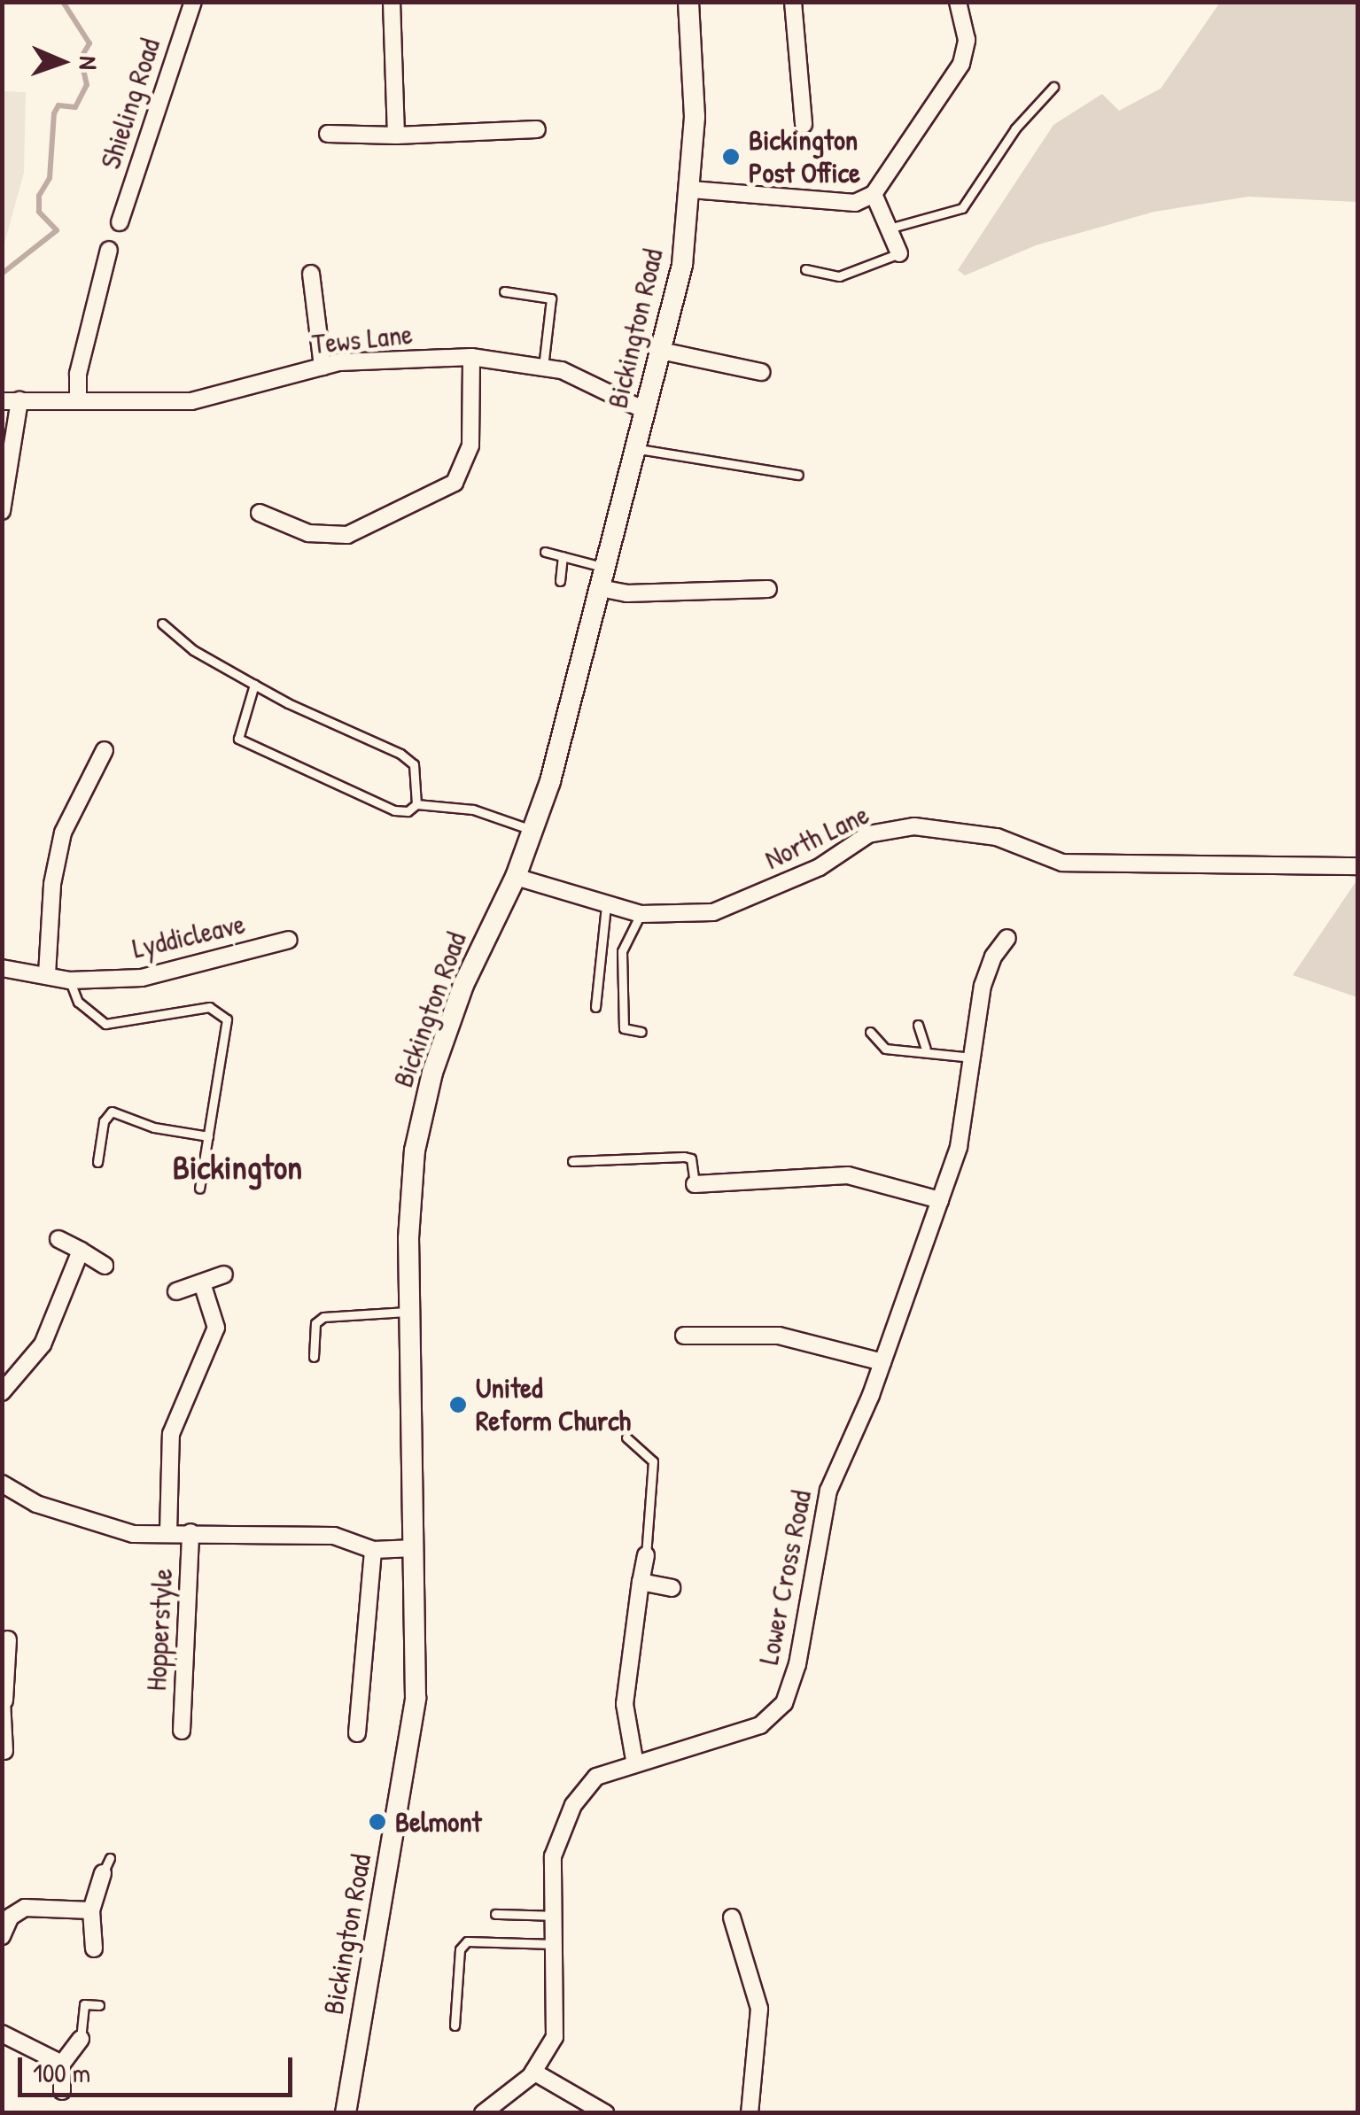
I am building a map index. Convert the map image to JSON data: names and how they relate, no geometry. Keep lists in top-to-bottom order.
{
  "streets": {
    "main road": ["Bickington Road"],
    "street": [
      "Shieling Road",
      "Tews Lane",
      "North Lane",
      "Lyddicleave",
      "Lower Cross Road",
      "Hopperstyle"
    ]
  },
  "crossings": [
    ["Bickington Road", "Tews Lane"],
    ["Bickington Road", "North Lane"],
    ["Bickington Road", "Hopperstyle"]
  ],
  "districts": ["Bickington"],
  "places": ["Bickington Post Office", "United Reform Church", "Belmont"],
  "scale_bar": "100 m",
  "north": "right"
}
